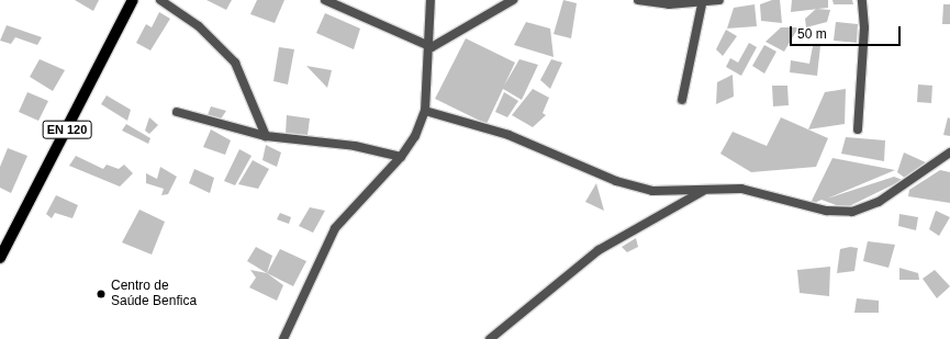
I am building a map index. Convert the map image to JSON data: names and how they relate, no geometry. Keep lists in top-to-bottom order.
{
  "streets": {
    "main road": ["EN 120"]
  },
  "places": ["Centro de Saúde Benfica"],
  "scale_bar": "50 m"
}
